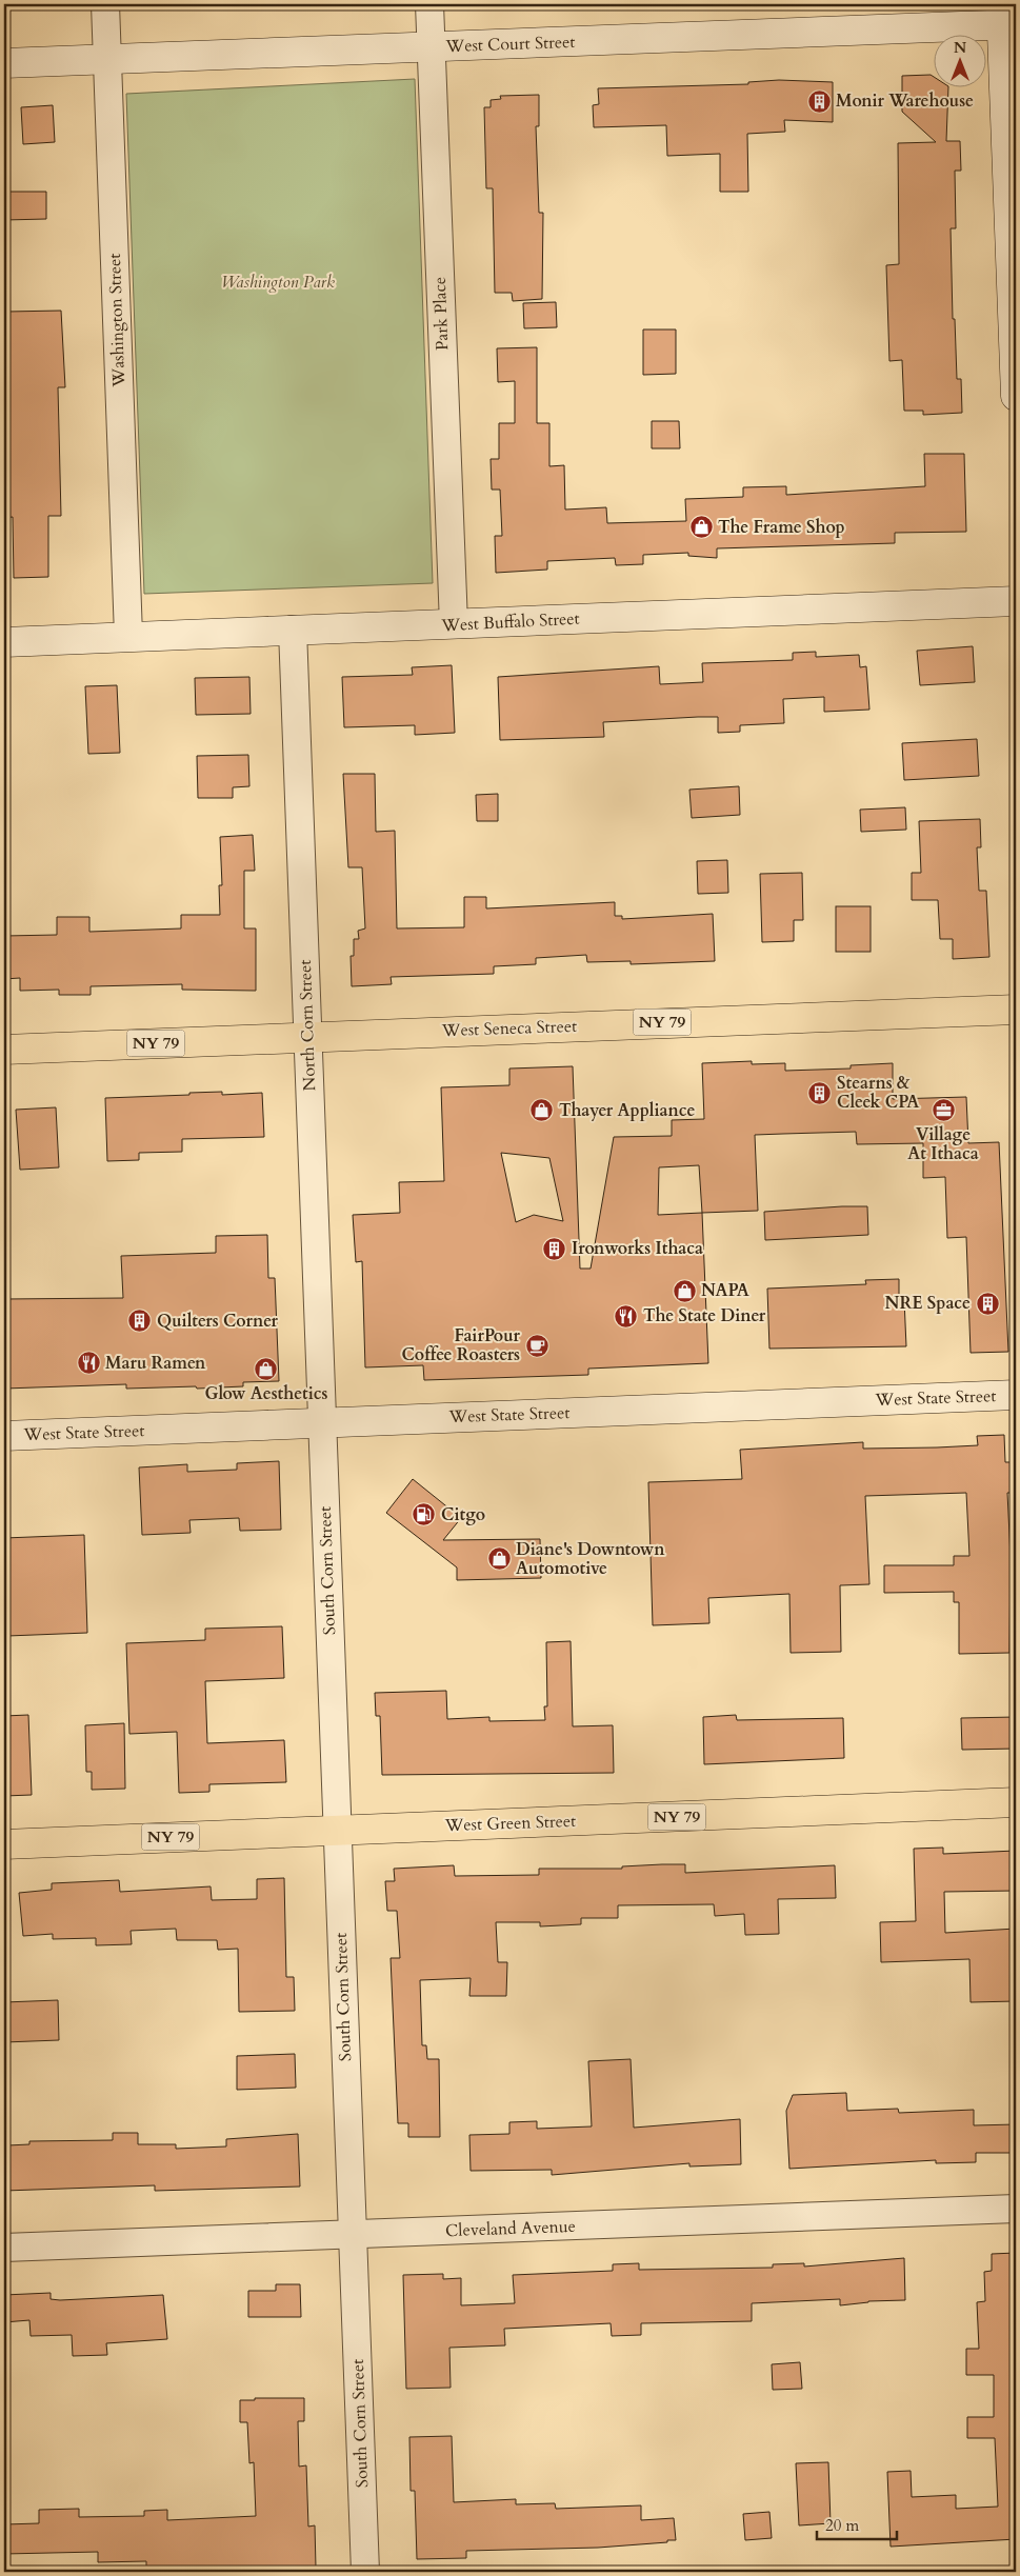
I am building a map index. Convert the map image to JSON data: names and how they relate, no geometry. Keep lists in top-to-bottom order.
{
  "streets": {
    "highway": ["NY 79", "West Seneca Street", "West Green Street"],
    "street": [
      "West Court Street",
      "Park Place",
      "Washington Street",
      "West Buffalo Street",
      "North Corn Street",
      "West State Street",
      "South Corn Street",
      "Cleveland Avenue"
    ]
  },
  "crossings": [
    ["West Court Street", "Park Place"],
    ["West Court Street", "Washington Street"],
    ["Park Place", "West Buffalo Street"],
    ["Washington Street", "West Buffalo Street"],
    ["West Buffalo Street", "North Corn Street"],
    ["North Corn Street", "West Seneca Street"],
    ["North Corn Street", "West State Street"],
    ["North Corn Street", "South Corn Street"],
    ["West State Street", "South Corn Street"],
    ["South Corn Street", "West Green Street"],
    ["South Corn Street", "Cleveland Avenue"]
  ],
  "parks": ["Washington Park"],
  "places": {
    "building": [
      "Monir Warehouse",
      "Stearns & Cleek CPA",
      "Ironworks Ithaca",
      "NRE Space",
      "Quilters Corner"
    ],
    "shop": [
      "The Frame Shop",
      "Thayer Appliance",
      "NAPA",
      "Glow Aesthetics",
      "Diane's Downtown Automotive"
    ],
    "office": ["Village At Ithaca"],
    "restaurant": ["The State Diner", "Maru Ramen"],
    "cafe": ["FairPour Coffee Roasters"],
    "fuel station": ["Citgo"]
  },
  "scale_bar": "20 m",
  "north": "top"
}
